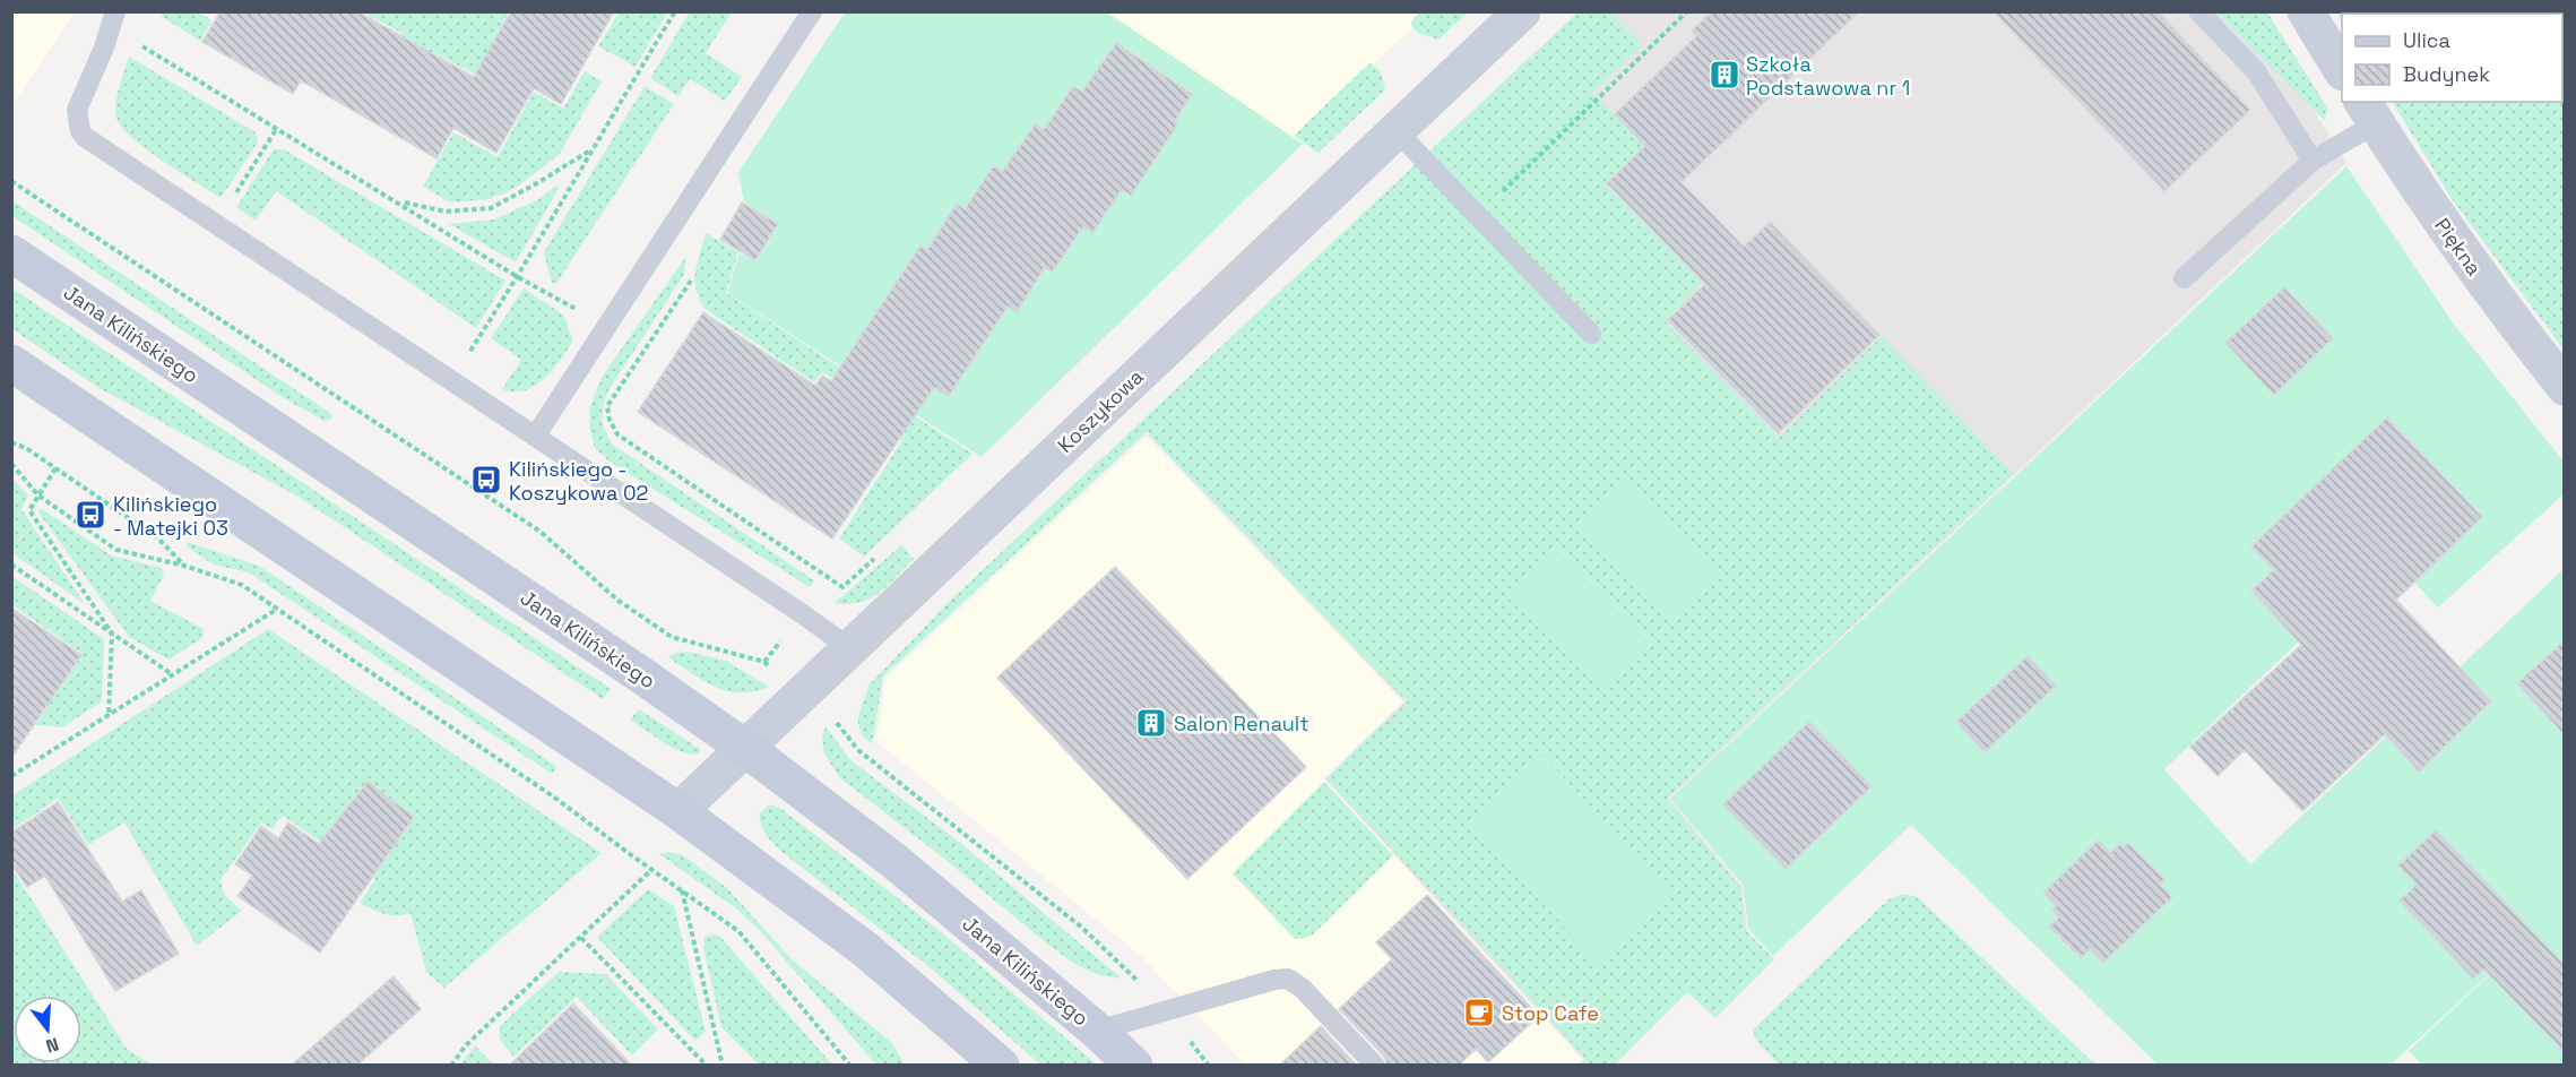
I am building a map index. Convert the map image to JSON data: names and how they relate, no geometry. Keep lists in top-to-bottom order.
{
  "streets": {
    "street": ["Piękna", "Jana Kilińskiego", "Koszykowa"]
  },
  "crossings": [
    ["Jana Kilińskiego", "Koszykowa"]
  ],
  "places": {
    "building": ["Szkoła Podstawowa nr 1", "Salon Renault"],
    "bus stop": ["Kilińskiego - Koszykowa 02", "Kilińskiego - Matejki 03"],
    "cafe": ["Stop Cafe"]
  },
  "legend": ["Ulica", "Budynek"],
  "north": "bottom"
}
